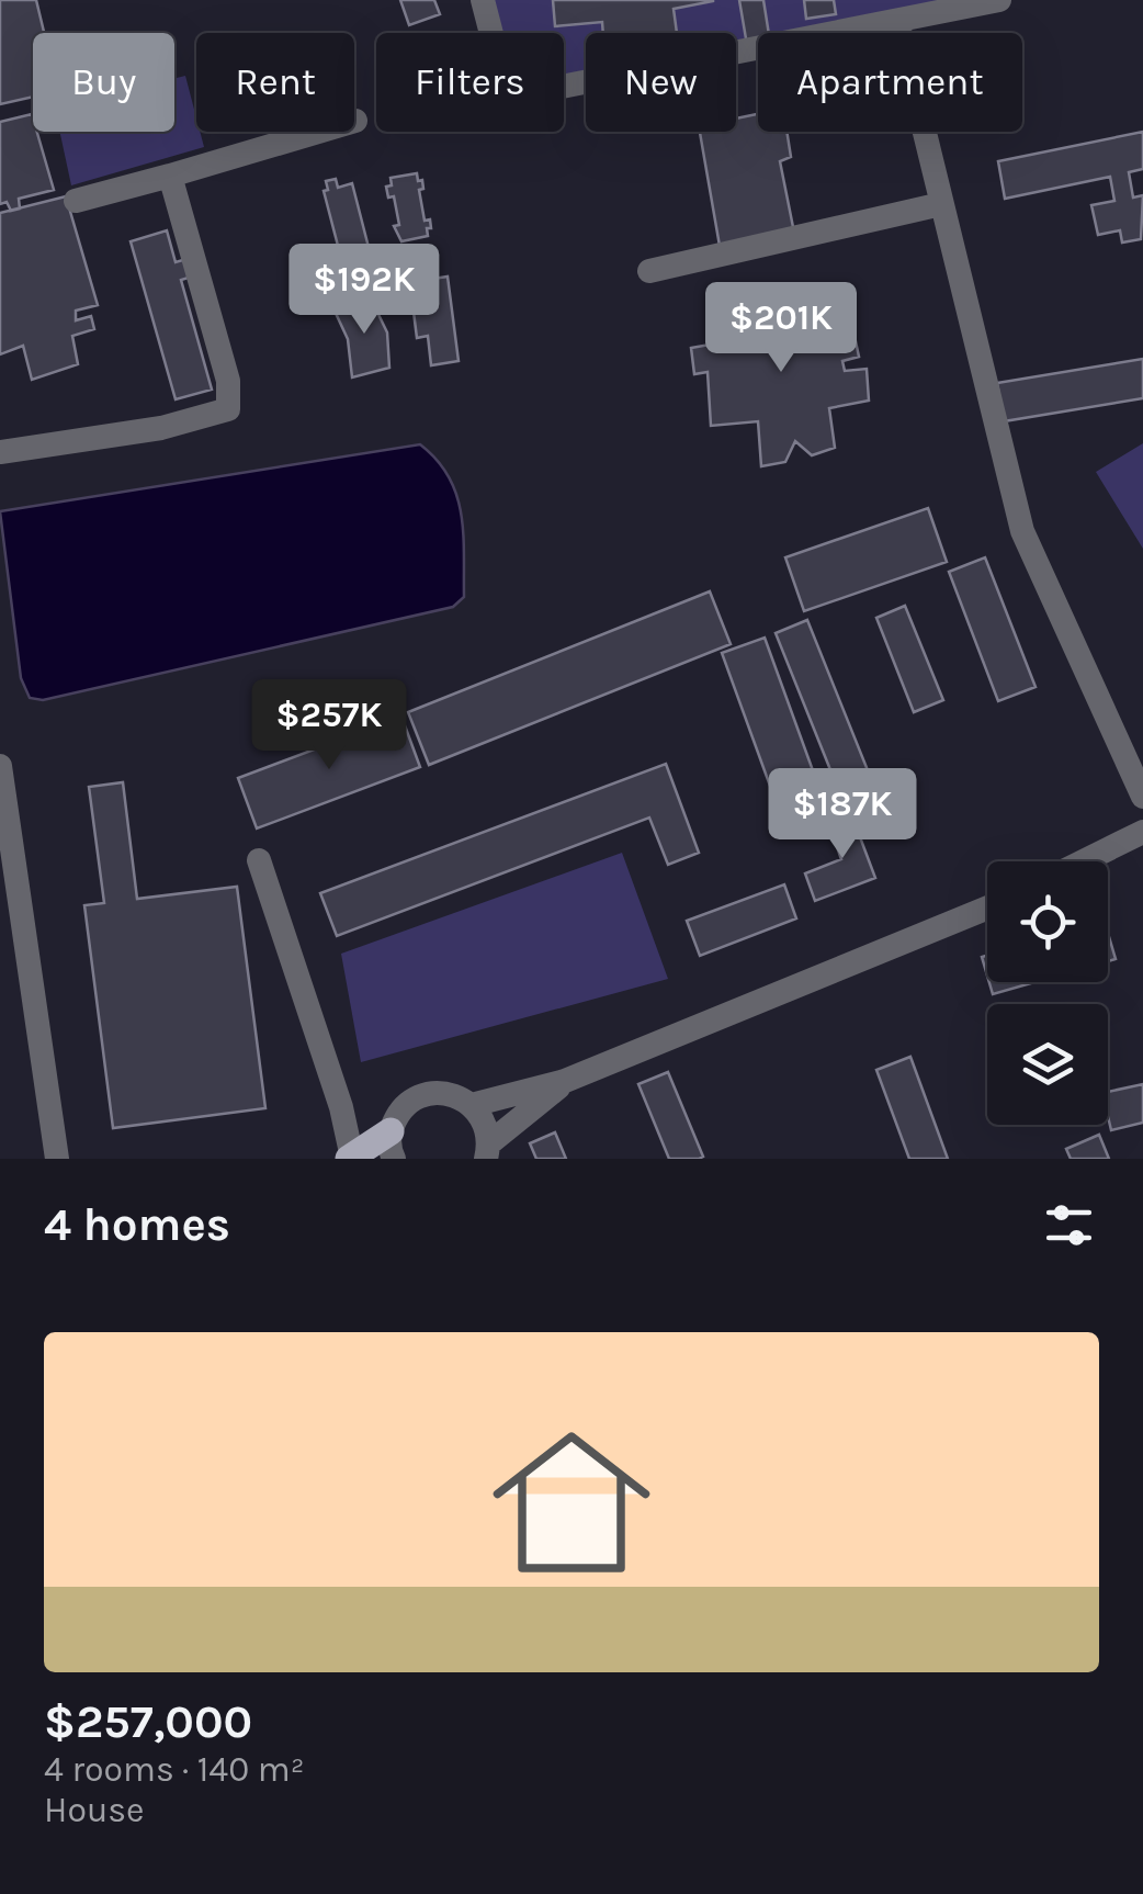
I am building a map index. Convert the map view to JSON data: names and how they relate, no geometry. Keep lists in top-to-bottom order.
{
  "page": {
    "chip": [
      "Buy",
      "Rent",
      "Filters",
      "New",
      "Apartment"
    ],
    "price": [
      "$192K",
      "$201K",
      "$257K",
      "$187K"
    ],
    "heading": "4 homes",
    "list": [
      {
        "name": "$257,000",
        "note": "4 rooms · 140 m² · House"
      }
    ]
  }
}
